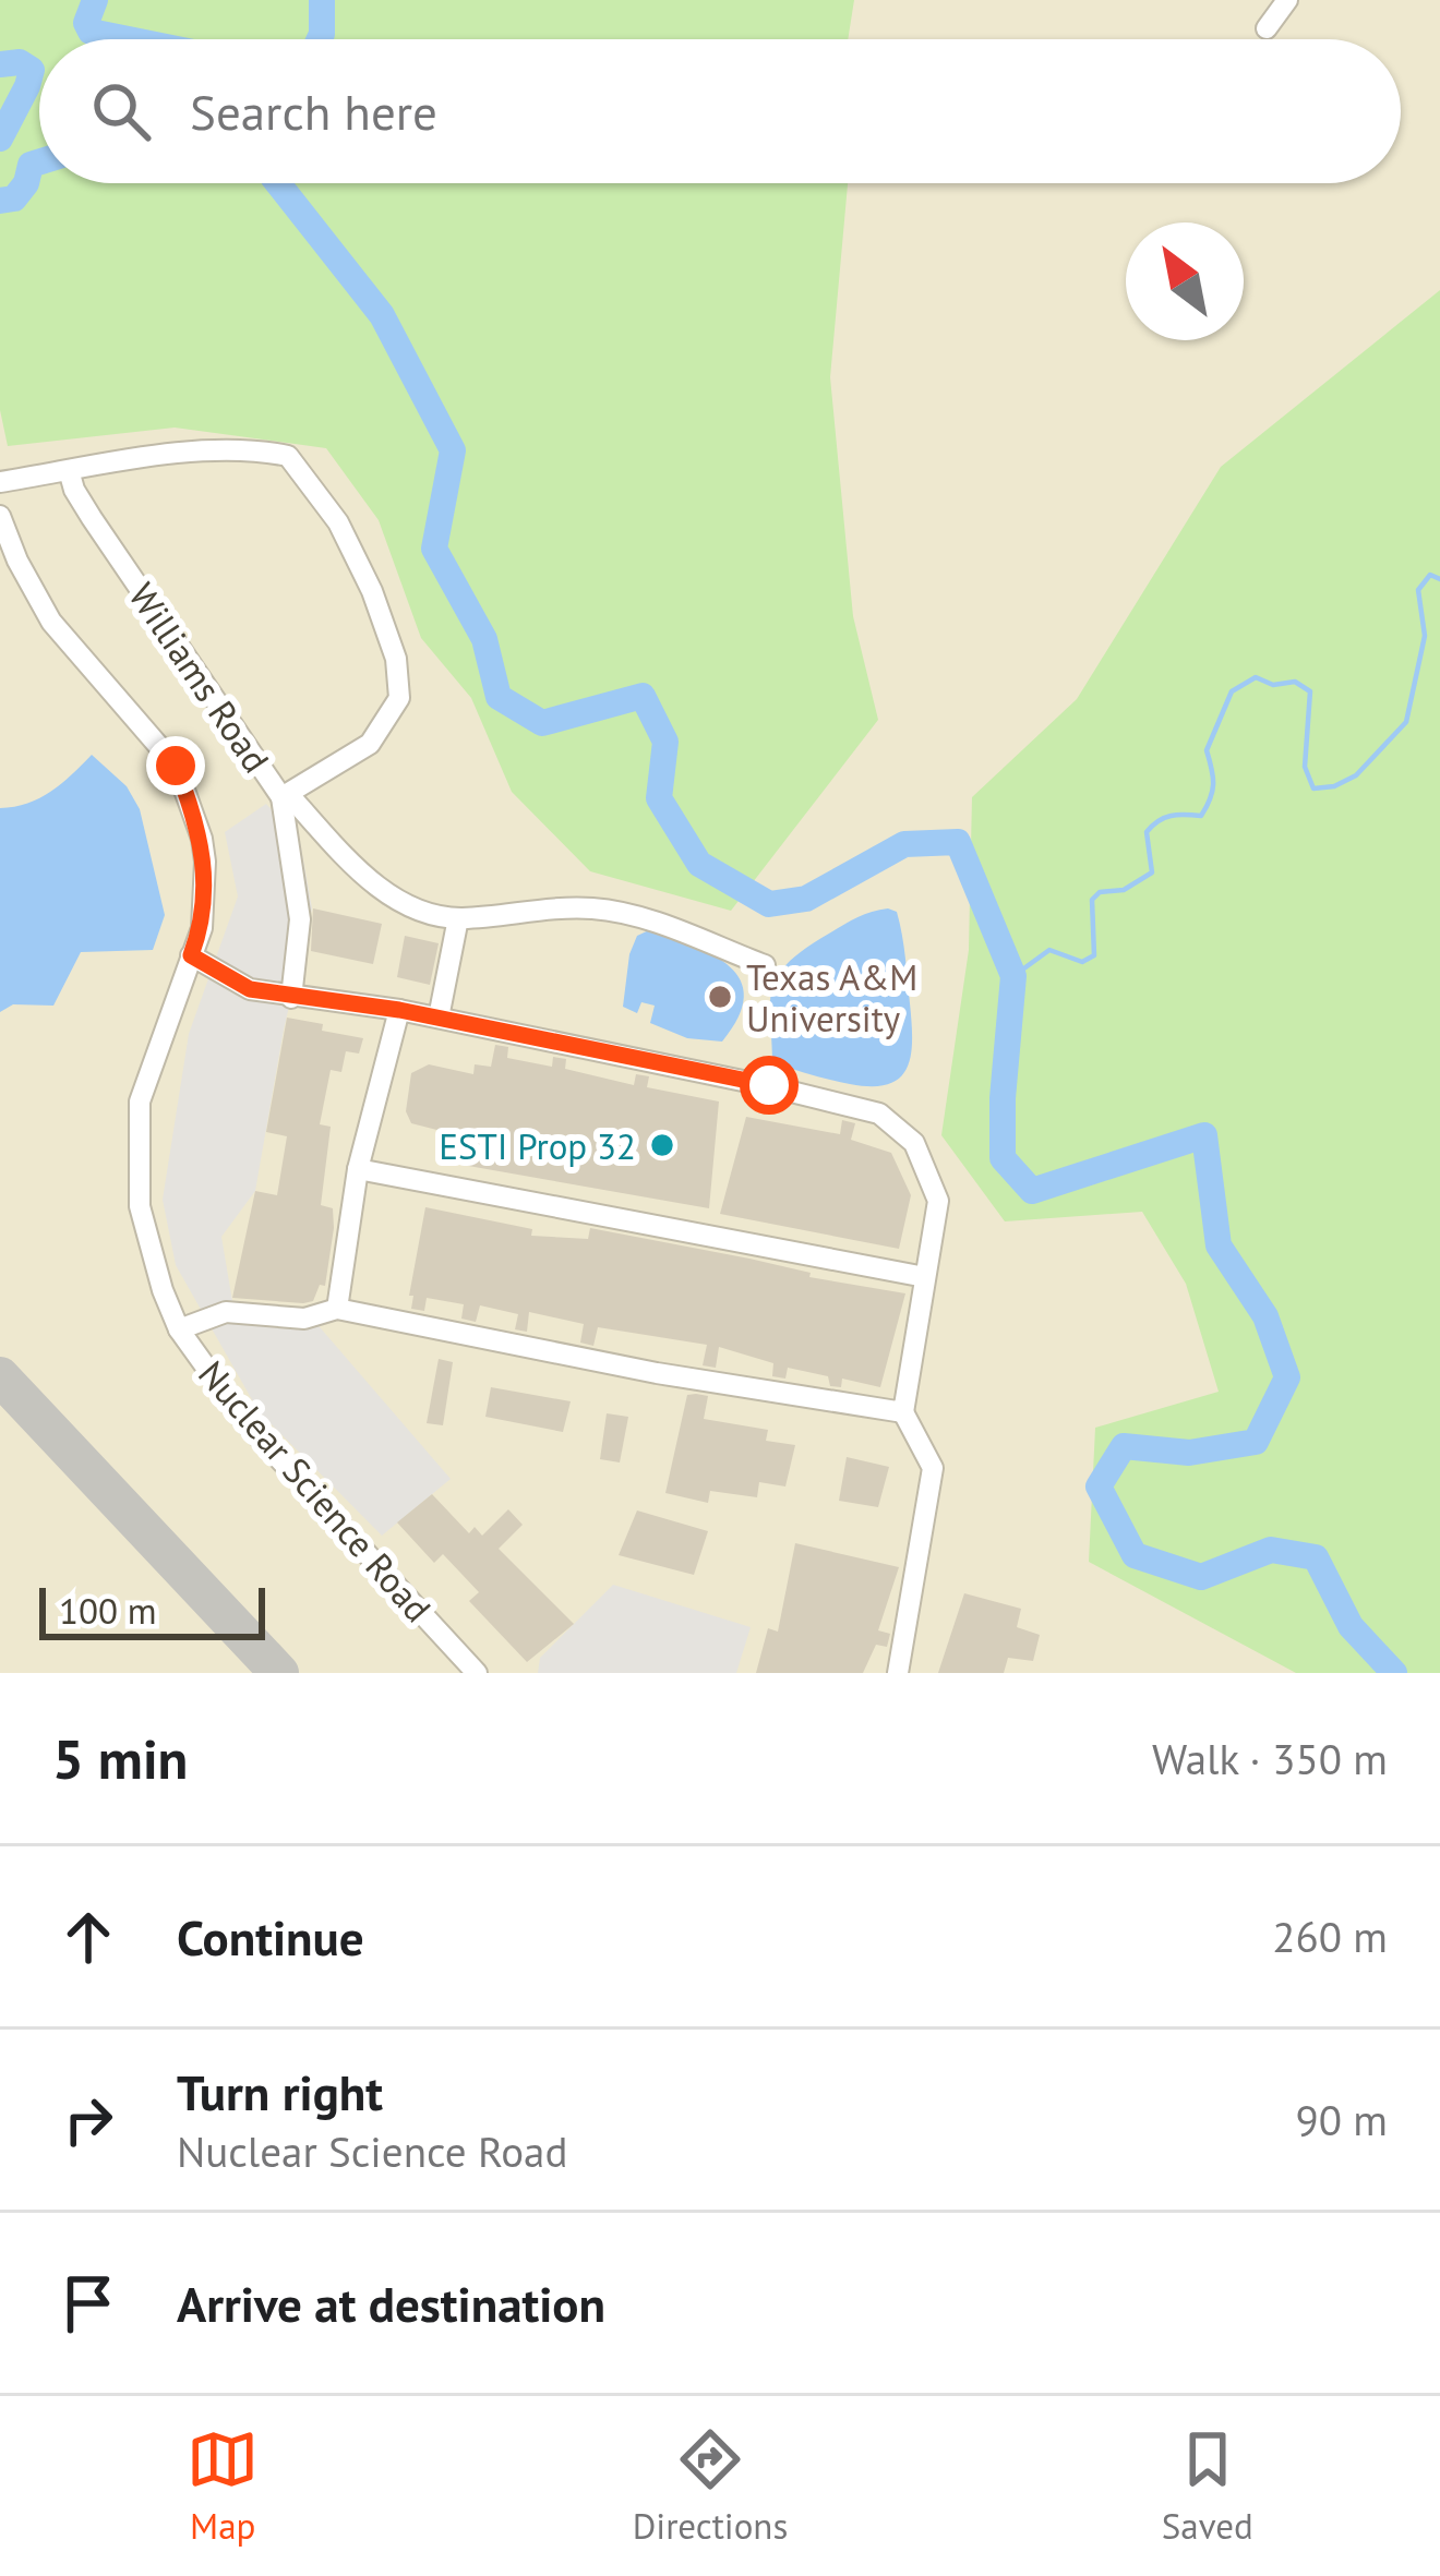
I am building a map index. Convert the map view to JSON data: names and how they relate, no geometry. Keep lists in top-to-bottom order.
{
  "streets": {
    "street": ["Williams Road", "Nuclear Science Road"]
  },
  "places": ["Texas A&M University", "ESTI Prop 32"],
  "scale_bar": "100 m",
  "north": "top left",
  "page": {
    "search": "Search here",
    "scale": "100 m",
    "heading": ["5 min", "Walk · 350 m"],
    "list": [
      ["Continue", "260 m"],
      ["Turn right", "Nuclear Science Road", "90 m"],
      "Arrive at destination"
    ],
    "nav": ["Map", "Directions", "Saved"]
  }
}
